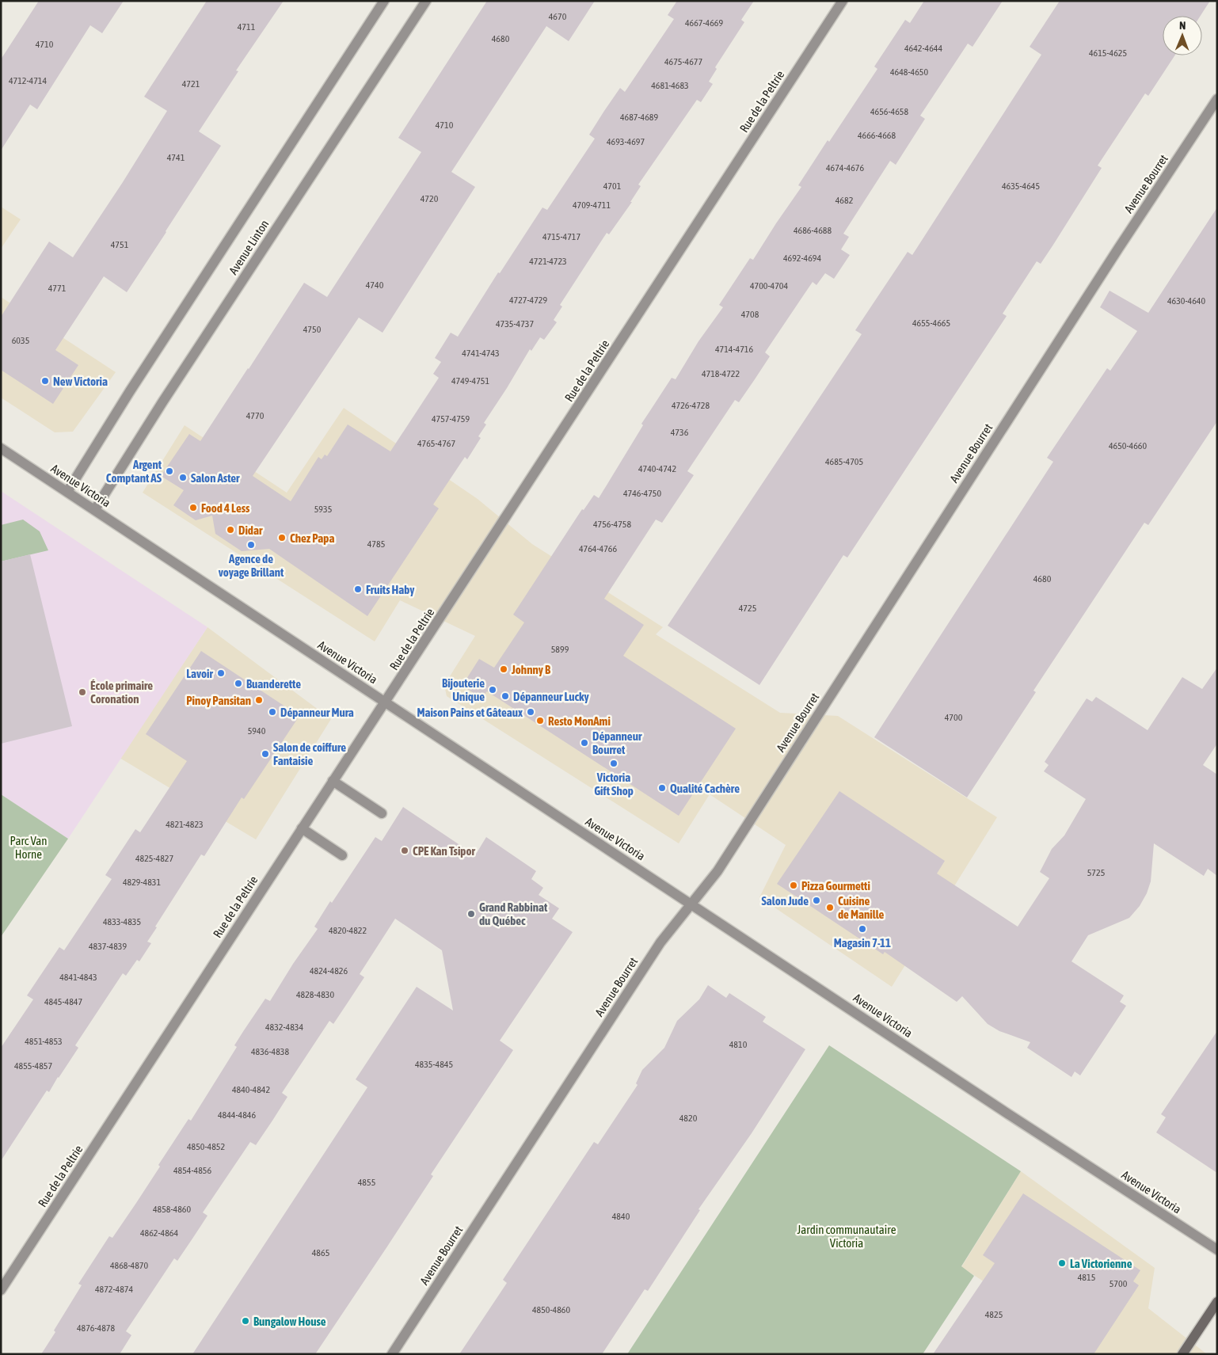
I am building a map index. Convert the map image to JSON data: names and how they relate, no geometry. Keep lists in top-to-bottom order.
{
  "streets": {
    "street": [
      "Rue de la Peltrie",
      "Avenue Bourret",
      "Avenue Linton",
      "Avenue Victoria"
    ]
  },
  "crossings": [
    ["Rue de la Peltrie", "Avenue Victoria"],
    ["Avenue Bourret", "Avenue Victoria"],
    ["Avenue Linton", "Avenue Victoria"]
  ],
  "parks": ["Parc Van Horne", "Jardin communautaire Victoria"],
  "places": [
    "New Victoria",
    "Argent Comptant AS",
    "Salon Aster",
    "Food 4 Less",
    "Didar",
    "Chez Papa",
    "Agence de voyage Brillant",
    "Fruits Haby",
    "Johnny B",
    "Lavoir",
    "Buanderette",
    "Bijouterie Unique",
    "École primaire Coronation",
    "Dépanneur Lucky",
    "Pinoy Pansitan",
    "Dépanneur Mura",
    "Maison Pains et Gâteaux",
    "Resto MonAmi",
    "Dépanneur Bourret",
    "Salon de coiffure Fantaisie",
    "Victoria Gift Shop",
    "Qualité Cachère",
    "CPE Kan Tsipor",
    "Pizza Gourmetti",
    "Salon Jude",
    "Cuisine de Manille",
    "Grand Rabbinat du Québec",
    "Magasin 7-11",
    "La Victorienne",
    "Bungalow House"
  ],
  "house_numbers": [
    "4670",
    "4667-4669",
    "4711",
    "4680",
    "4710",
    "4642-4644",
    "4615-4625",
    "4675-4677",
    "4648-4650",
    "4712-4714",
    "4721",
    "4681-4683",
    "4656-4658",
    "4687-4689",
    "4710",
    "4666-4668",
    "4693-4697",
    "4741",
    "4674-4676",
    "4701",
    "4635-4645",
    "4720",
    "4682",
    "4709-4711",
    "4686-4688",
    "4715-4717",
    "4751",
    "4692-4694",
    "4721-4723",
    "4740",
    "4700-4704",
    "4771",
    "4727-4729",
    "4630-4640",
    "4708",
    "4655-4665",
    "4735-4737",
    "4750",
    "6035",
    "4714-4716",
    "4741-4743",
    "4718-4722",
    "4749-4751",
    "4726-4728",
    "4770",
    "4757-4759",
    "4736",
    "4765-4767",
    "4650-4660",
    "4685-4705",
    "4740-4742",
    "4746-4750",
    "5935",
    "4756-4758",
    "4785",
    "4764-4766",
    "4680",
    "4725",
    "5899",
    "4700",
    "5940",
    "4821-4823",
    "4825-4827",
    "5725",
    "4829-4831",
    "4833-4835",
    "4820-4822",
    "4837-4839",
    "4824-4826",
    "4841-4843",
    "4828-4830",
    "4845-4847",
    "4832-4834",
    "4851-4853",
    "4810",
    "4836-4838",
    "4835-4845",
    "4855-4857",
    "4840-4842",
    "4844-4846",
    "4820",
    "4850-4852",
    "4854-4856",
    "4855",
    "4858-4860",
    "4840",
    "4862-4864",
    "4865",
    "4868-4870",
    "4815",
    "5700",
    "4872-4874",
    "4850-4860",
    "4825",
    "4876-4878"
  ],
  "north": "top"
}
